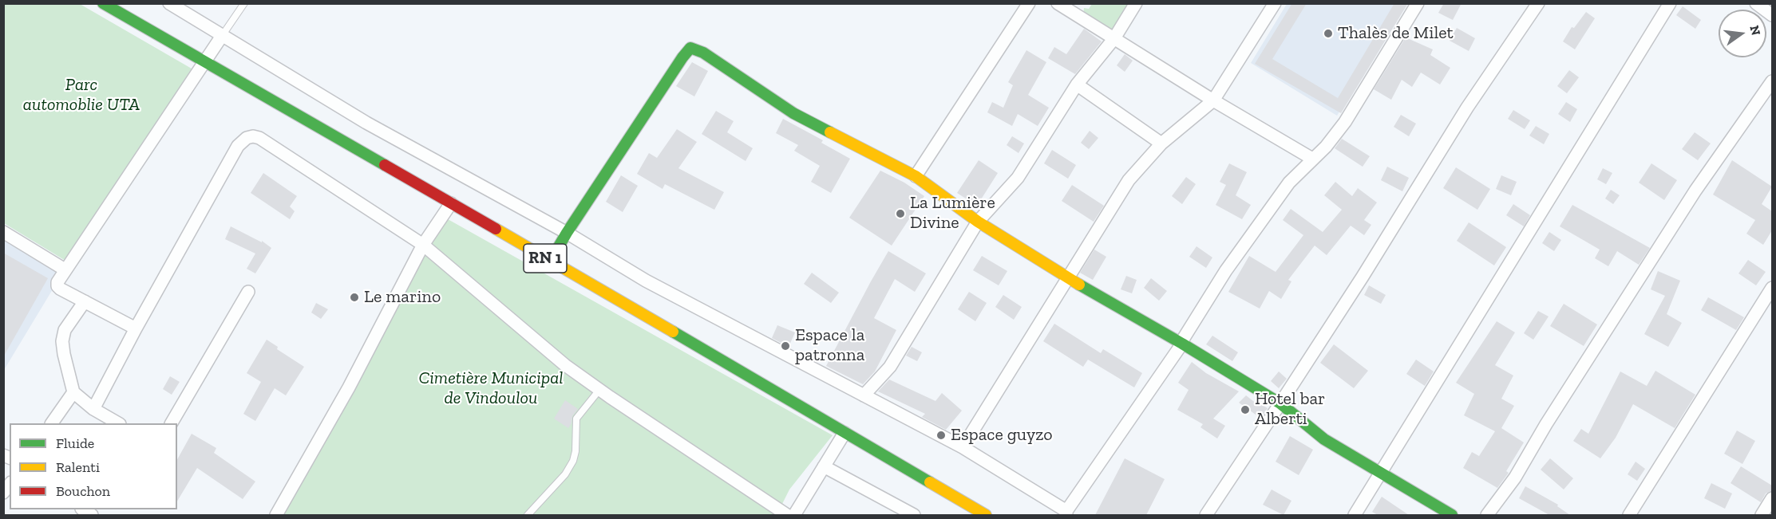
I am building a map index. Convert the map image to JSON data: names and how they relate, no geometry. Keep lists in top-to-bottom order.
{
  "streets": {
    "main road": ["RN 1"]
  },
  "parks": ["Parc automoblie UTA", "Cimetière Municipal de Vindoulou"],
  "places": [
    "Thalès de Milet",
    "La Lumière Divine",
    "Le marino",
    "Espace la patronna",
    "Hotel bar Alberti",
    "Espace guyzo"
  ],
  "legend": ["Fluide", "Ralenti", "Bouchon"],
  "north": "right"
}
